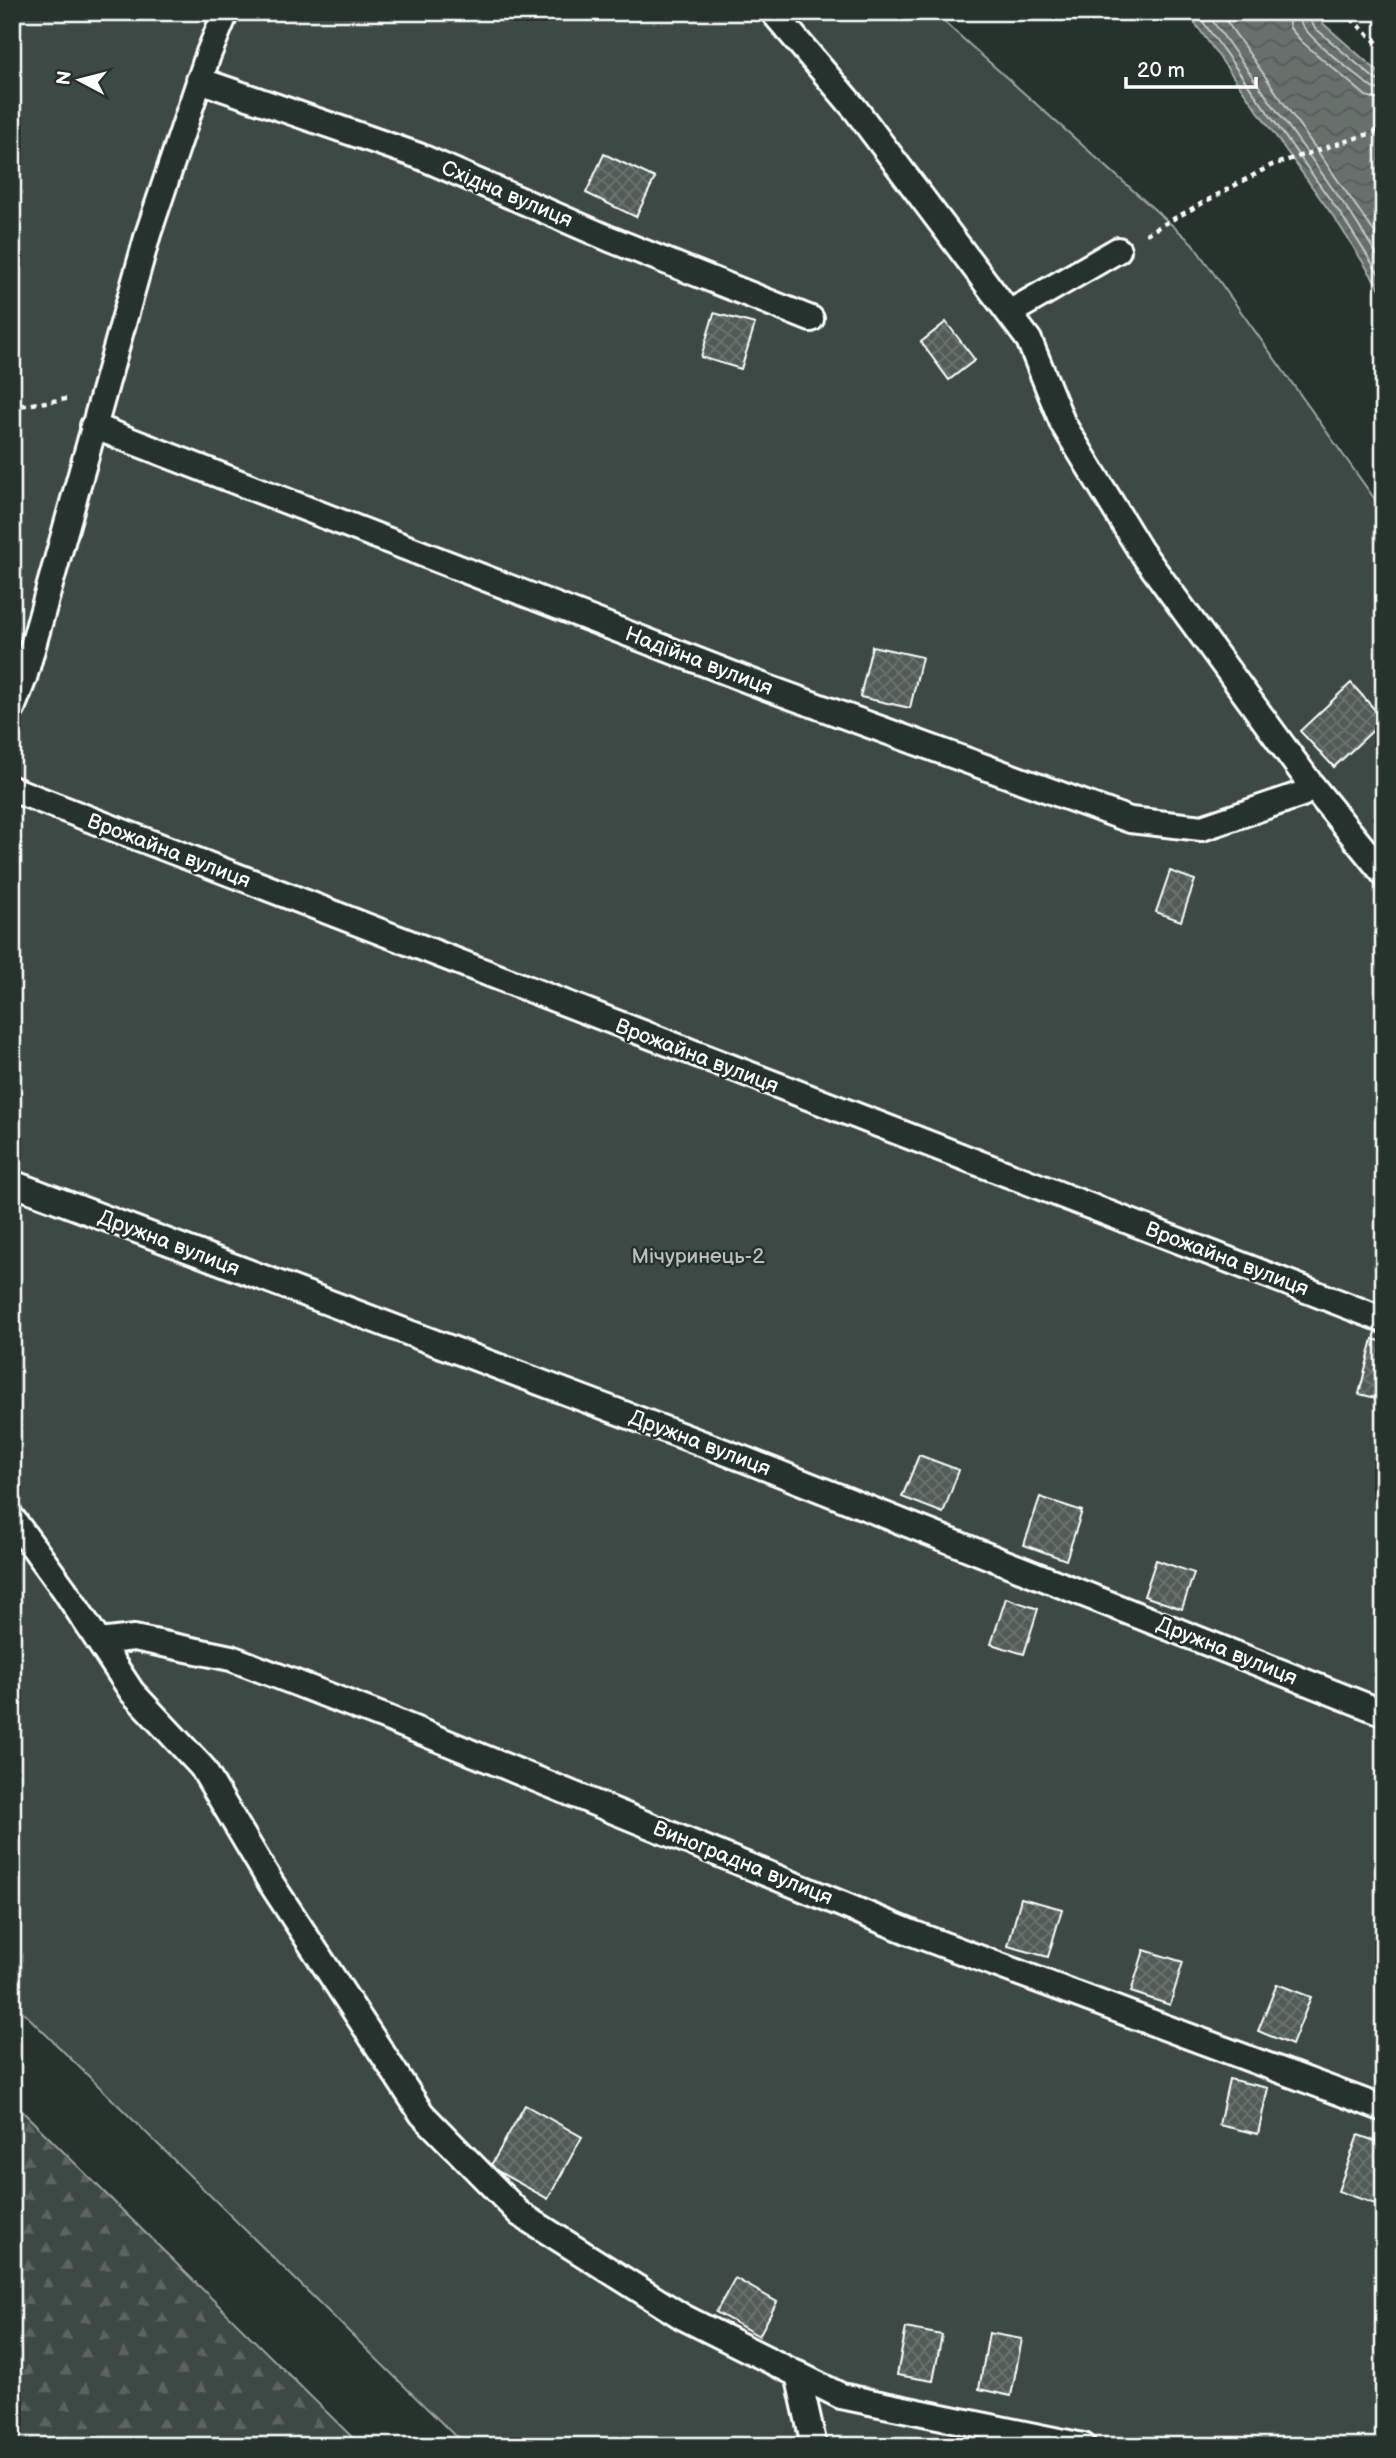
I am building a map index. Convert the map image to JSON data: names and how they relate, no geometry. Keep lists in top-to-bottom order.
{
  "streets": {
    "lane": [
      "Східна вулиця",
      "Надійна вулиця",
      "Врожайна вулиця",
      "Дружна вулиця",
      "Виноградна вулиця"
    ]
  },
  "parks": ["Мічуринець-2"],
  "scale_bar": "20 m",
  "north": "left"
}
